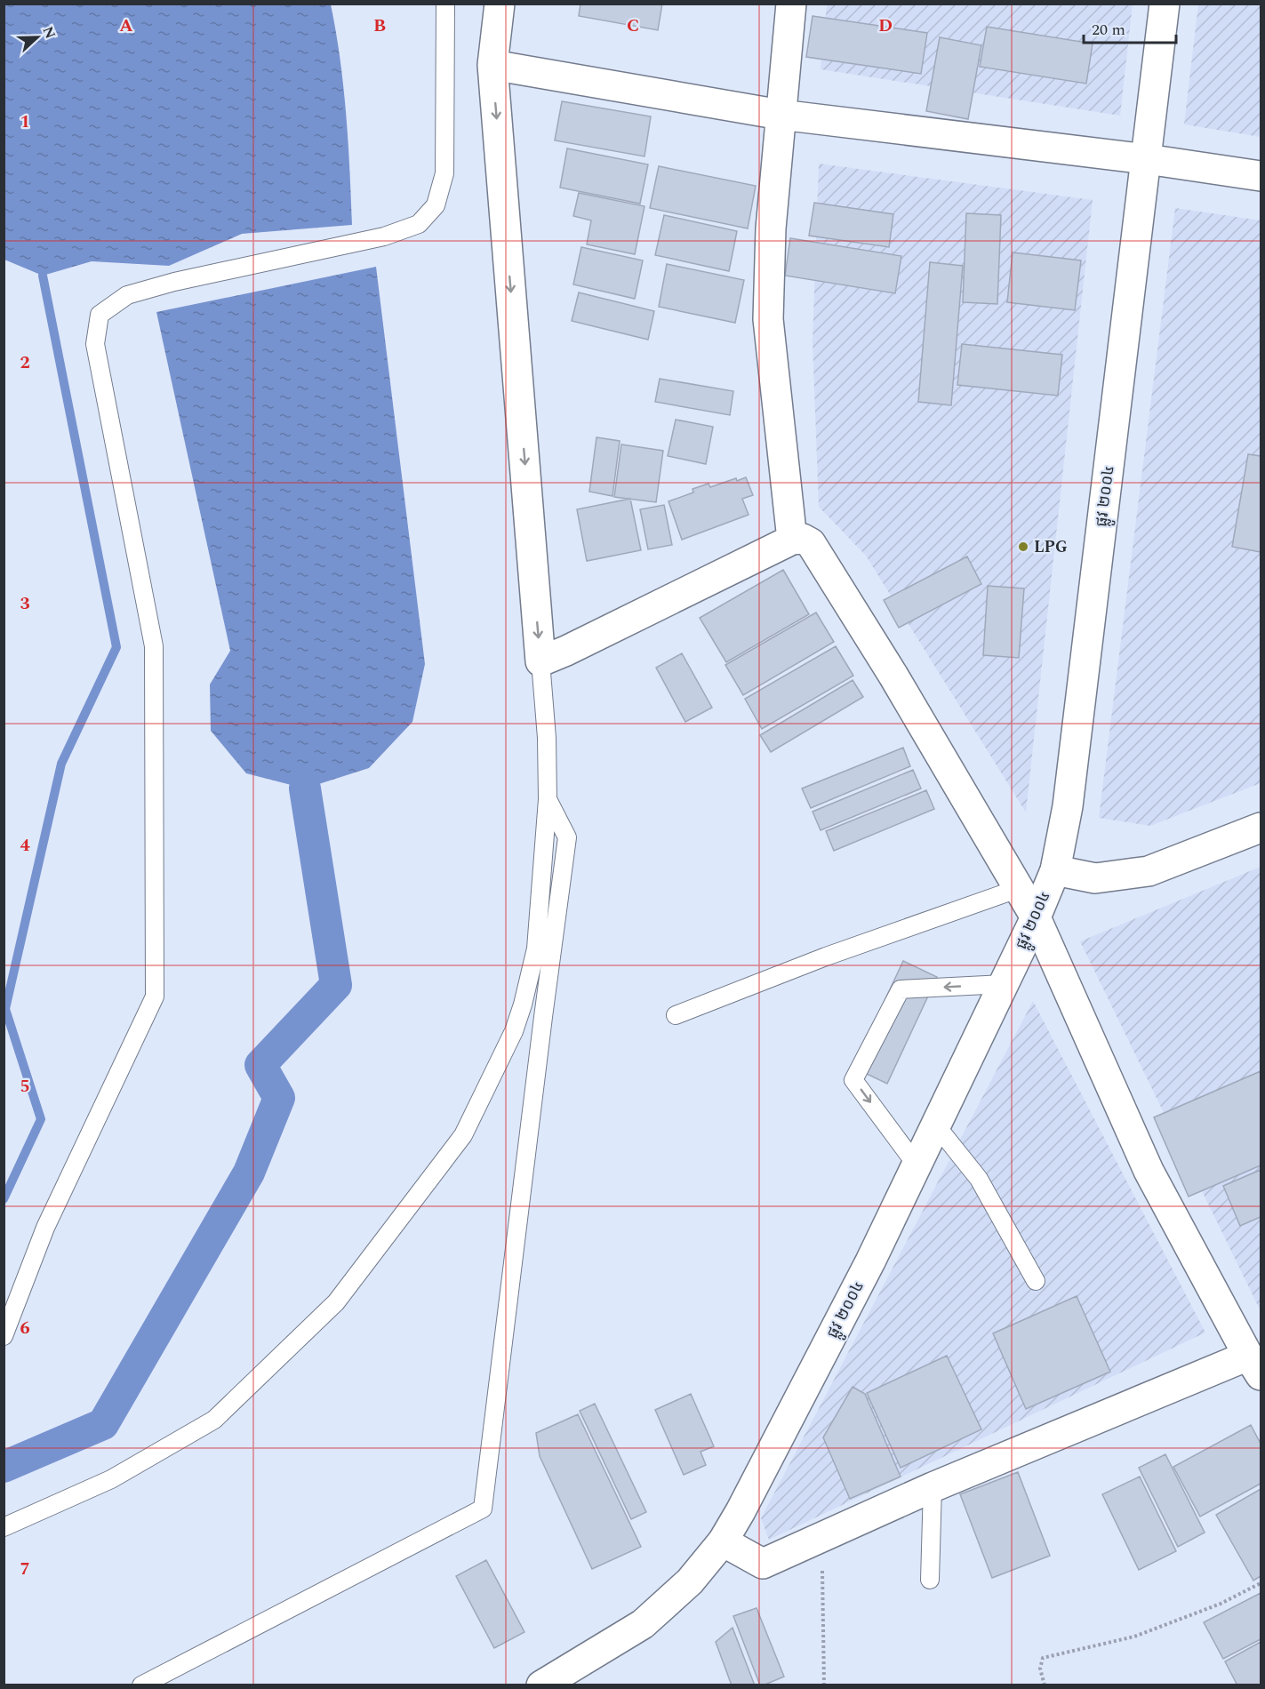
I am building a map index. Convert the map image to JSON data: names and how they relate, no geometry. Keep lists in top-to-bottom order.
{
  "streets": {
    "street": ["ផ្លូវ ២០០៤"]
  },
  "places": ["LPG"],
  "scale_bar": "20 m",
  "north": "right",
  "grid": {
    "columns": [
      "A",
      "B",
      "C",
      "D"
    ],
    "rows": [
      "1",
      "2",
      "3",
      "4",
      "5",
      "6",
      "7"
    ]
  }
}
